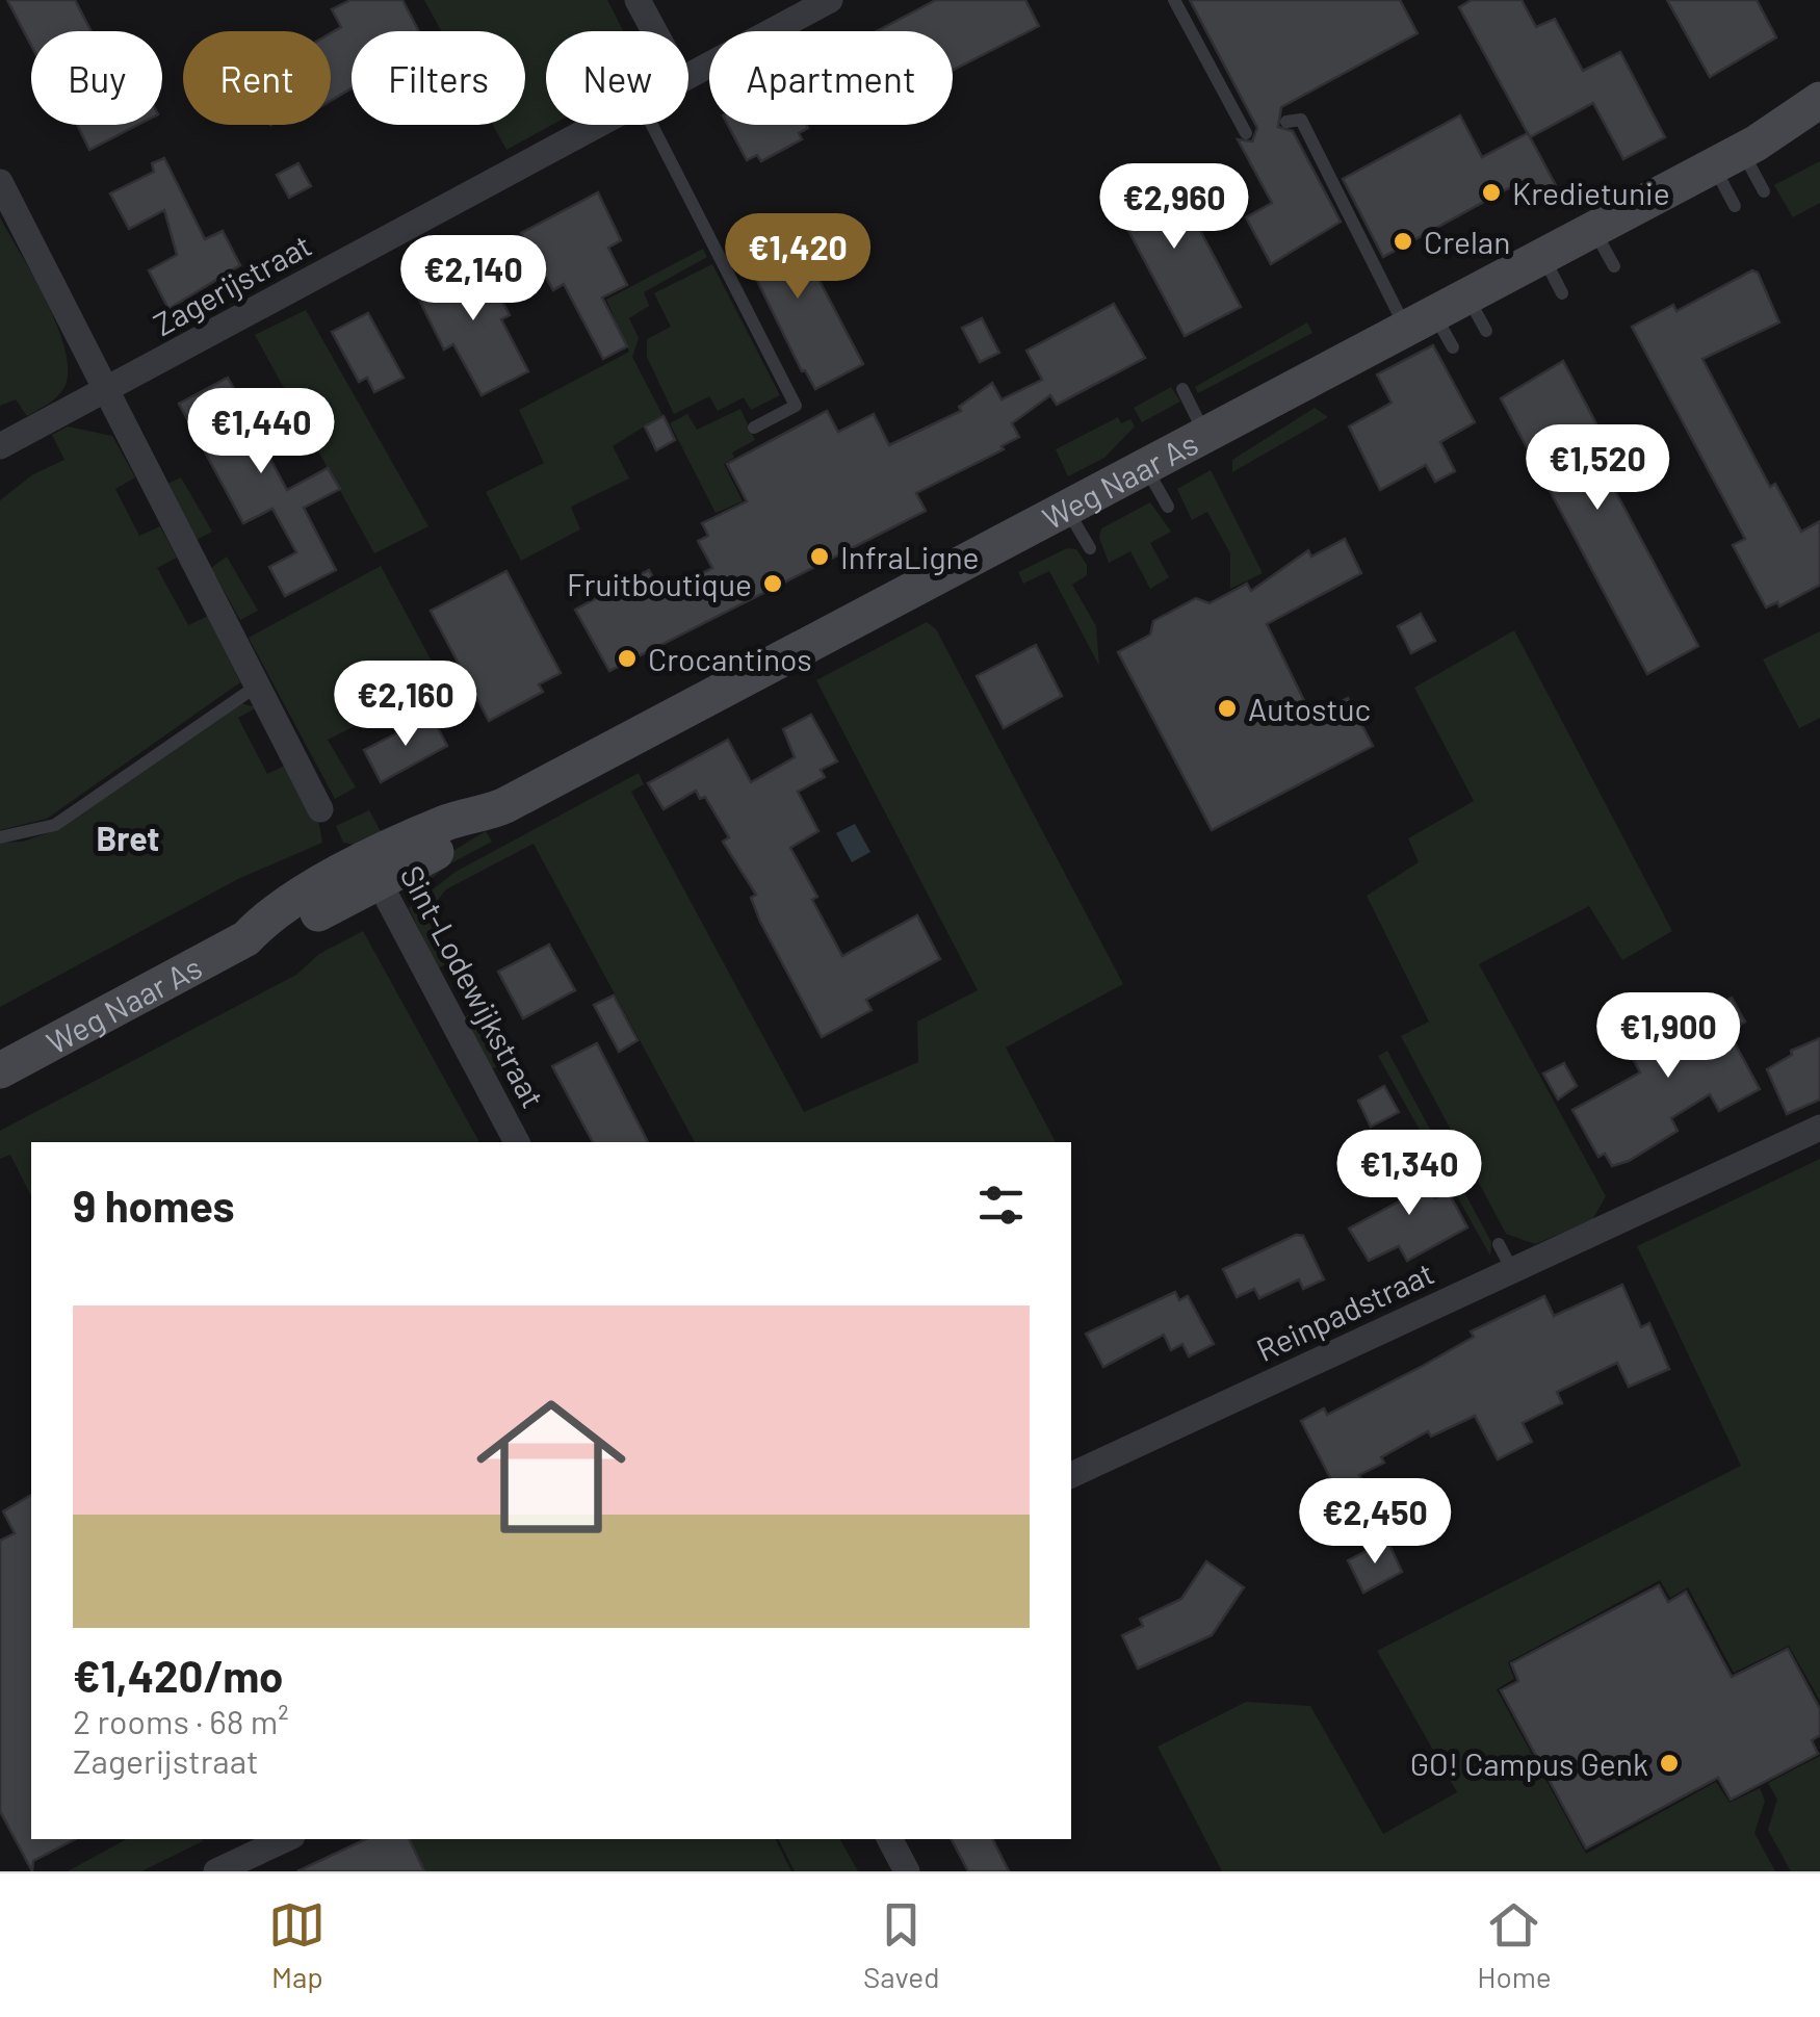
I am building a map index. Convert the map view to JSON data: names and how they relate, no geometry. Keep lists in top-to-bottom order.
{
  "streets": {
    "main road": ["Weg Naar As"],
    "street": ["Zagerijstraat", "Sint-Lodewijkstraat", "Reinpadstraat"]
  },
  "crossings": [
    ["Weg Naar As", "Sint-Lodewijkstraat"]
  ],
  "districts": ["Bret"],
  "places": [
    "Kredietunie",
    "Crelan",
    "InfraLigne",
    "Fruitboutique",
    "Crocantinos",
    "Autostuc",
    "GO! Campus Genk"
  ],
  "page": {
    "chip": [
      "Buy",
      "Rent",
      "Filters",
      "New",
      "Apartment"
    ],
    "price": [
      "€2,960",
      "€1,420",
      "€2,140",
      "€1,440",
      "€1,520",
      "€2,160",
      "€1,900",
      "€1,340",
      "€2,450"
    ],
    "heading": "9 homes",
    "list": [
      {
        "name": "€1,420/mo",
        "note": "2 rooms · 68 m² · Zagerijstraat"
      }
    ],
    "tabs": ["Map", "Saved", "Home"]
  }
}
